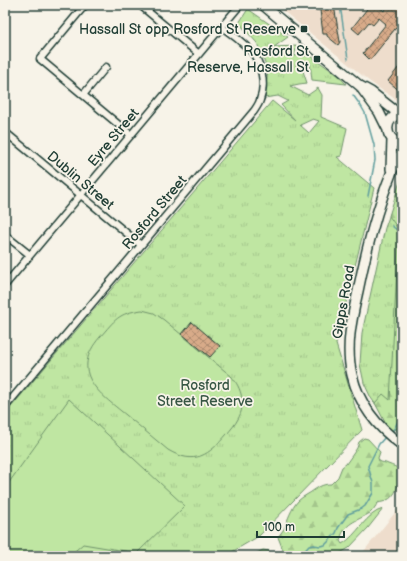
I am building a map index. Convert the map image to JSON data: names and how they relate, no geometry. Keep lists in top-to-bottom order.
{
  "streets": {
    "main road": ["Gipps Road"],
    "street": ["Eyre Street", "Dublin Street", "Rosford Street"]
  },
  "crossings": [
    ["Eyre Street", "Dublin Street"],
    ["Eyre Street", "Rosford Street"],
    ["Dublin Street", "Rosford Street"]
  ],
  "parks": ["Rosford Street Reserve"],
  "places": {
    "transit": ["Hassall St opp Rosford St Reserve", "Rosford St Reserve, Hassall St"]
  },
  "scale_bar": "100 m"
}
